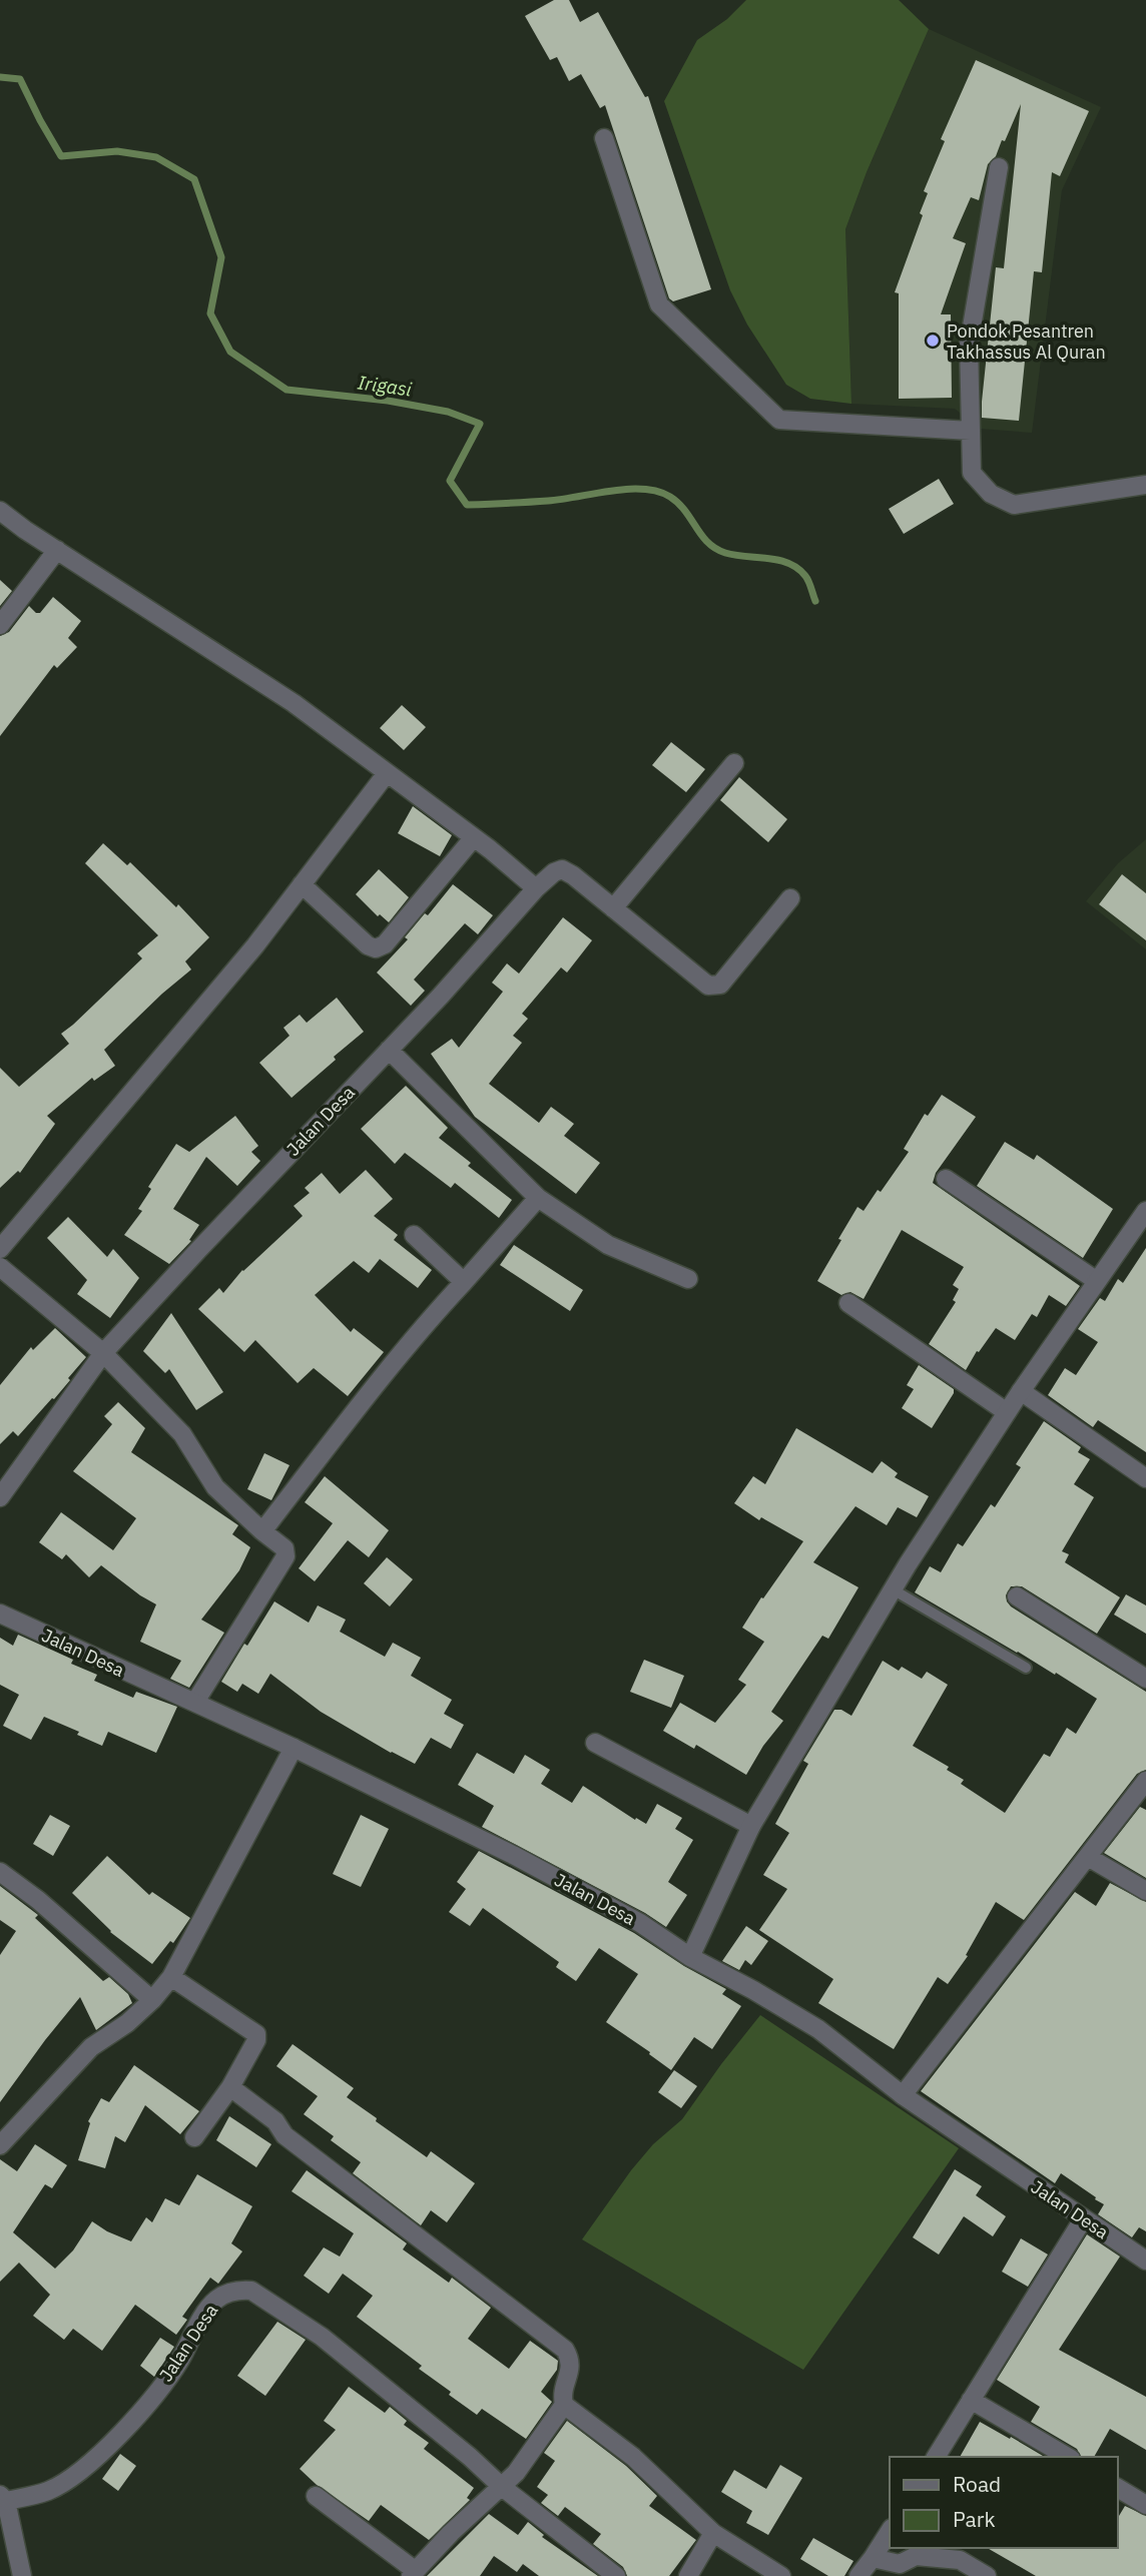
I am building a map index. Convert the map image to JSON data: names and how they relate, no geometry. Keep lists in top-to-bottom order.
{
  "streets": {
    "street": ["Jalan Desa"]
  },
  "water": ["Irigasi"],
  "places": ["Pondok Pesantren Takhassus Al Quran"],
  "legend": ["Road", "Park"]
}
